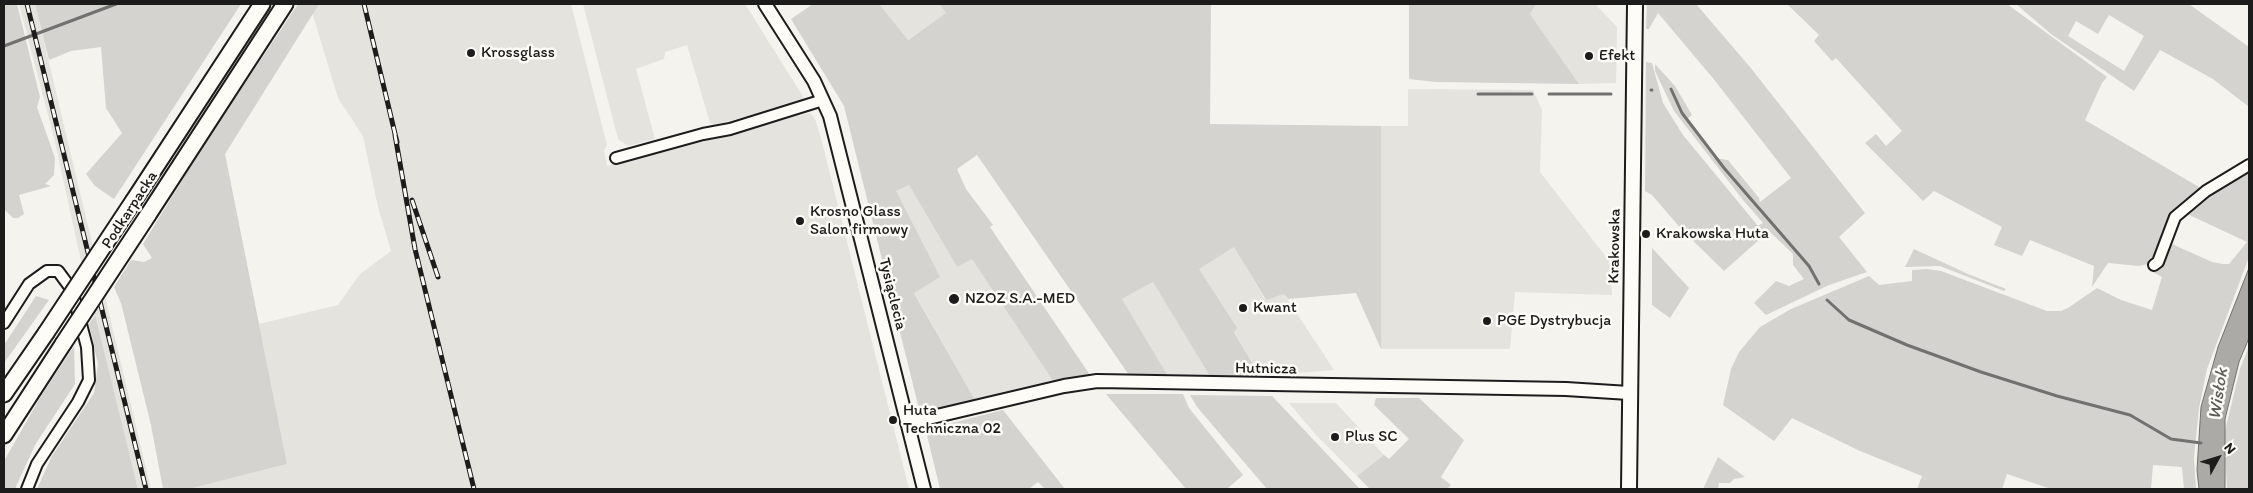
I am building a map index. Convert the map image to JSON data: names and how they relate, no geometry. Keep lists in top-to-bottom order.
{
  "streets": {
    "main road": ["Podkarpacka", "Krakowska"],
    "street": ["Tysiąclecia", "Hutnicza"]
  },
  "crossings": [
    ["Krakowska", "Hutnicza"],
    ["Tysiąclecia", "Hutnicza"]
  ],
  "water": ["Wisłok"],
  "places": [
    "Krossglass",
    "Efekt",
    "Krosno Glass Salon firmowy",
    "Krakowska Huta",
    "NZOZ S.A.-MED",
    "Kwant",
    "PGE Dystrybucja",
    "Huta Techniczna 02",
    "Plus SC"
  ],
  "north": "top right"
}
